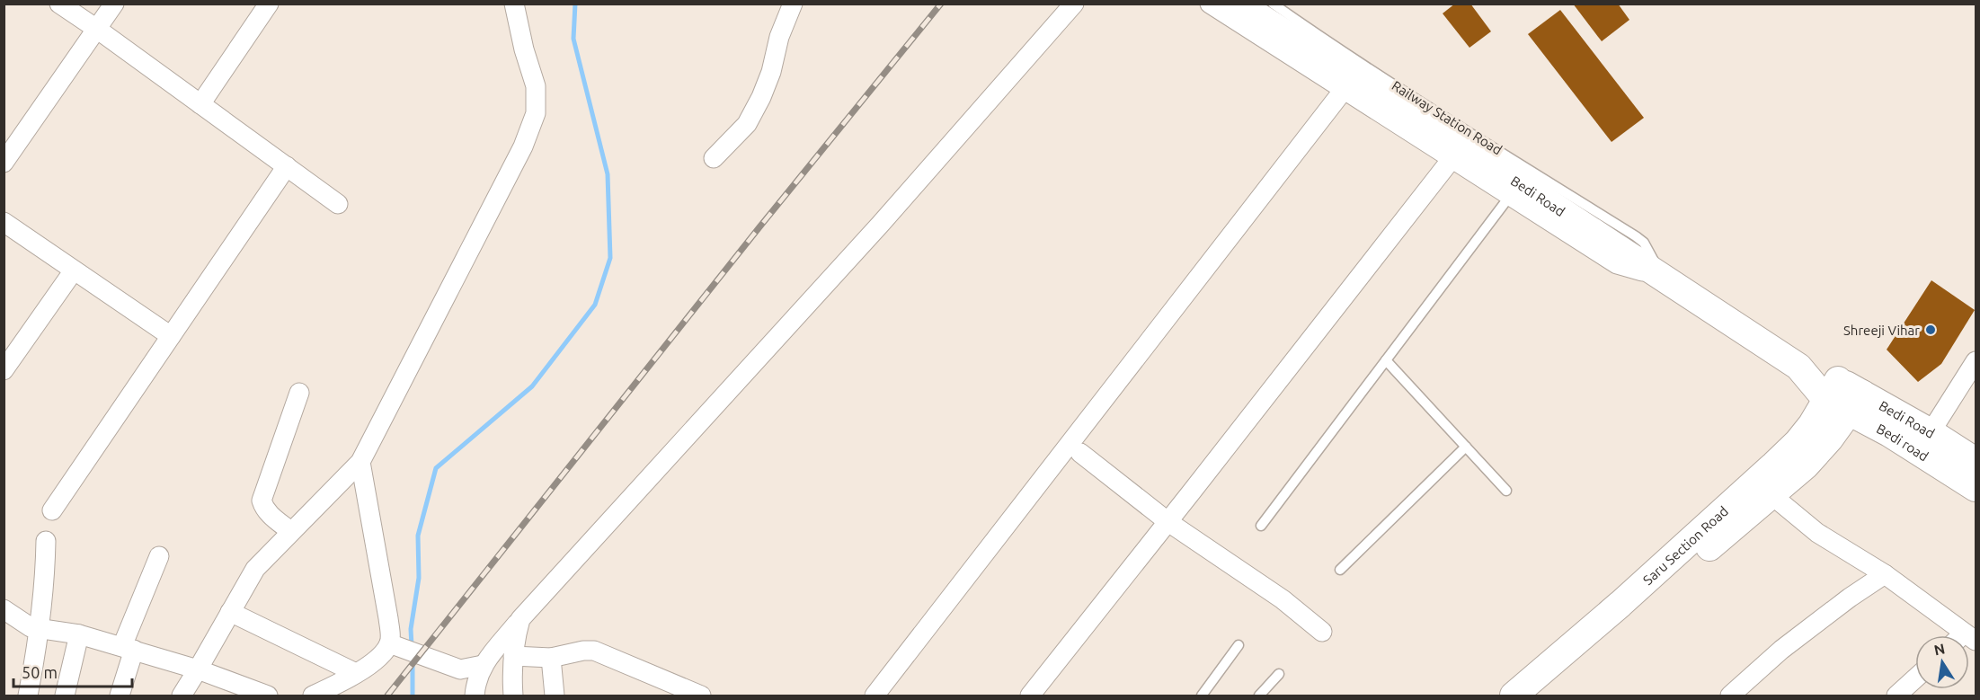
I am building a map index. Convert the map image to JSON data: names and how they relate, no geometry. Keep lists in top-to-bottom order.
{
  "streets": {
    "main road": ["Bedi Road", "Bedi road", "Saru Section Road"],
    "lane": ["Railway Station Road"]
  },
  "crossings": [
    ["Railway Station Road", "Bedi Road"],
    ["Bedi Road", "Bedi road"],
    ["Bedi Road", "Saru Section Road"],
    ["Bedi road", "Saru Section Road"]
  ],
  "places": ["Shreeji Vihar"],
  "scale_bar": "50 m",
  "north": "top"
}
